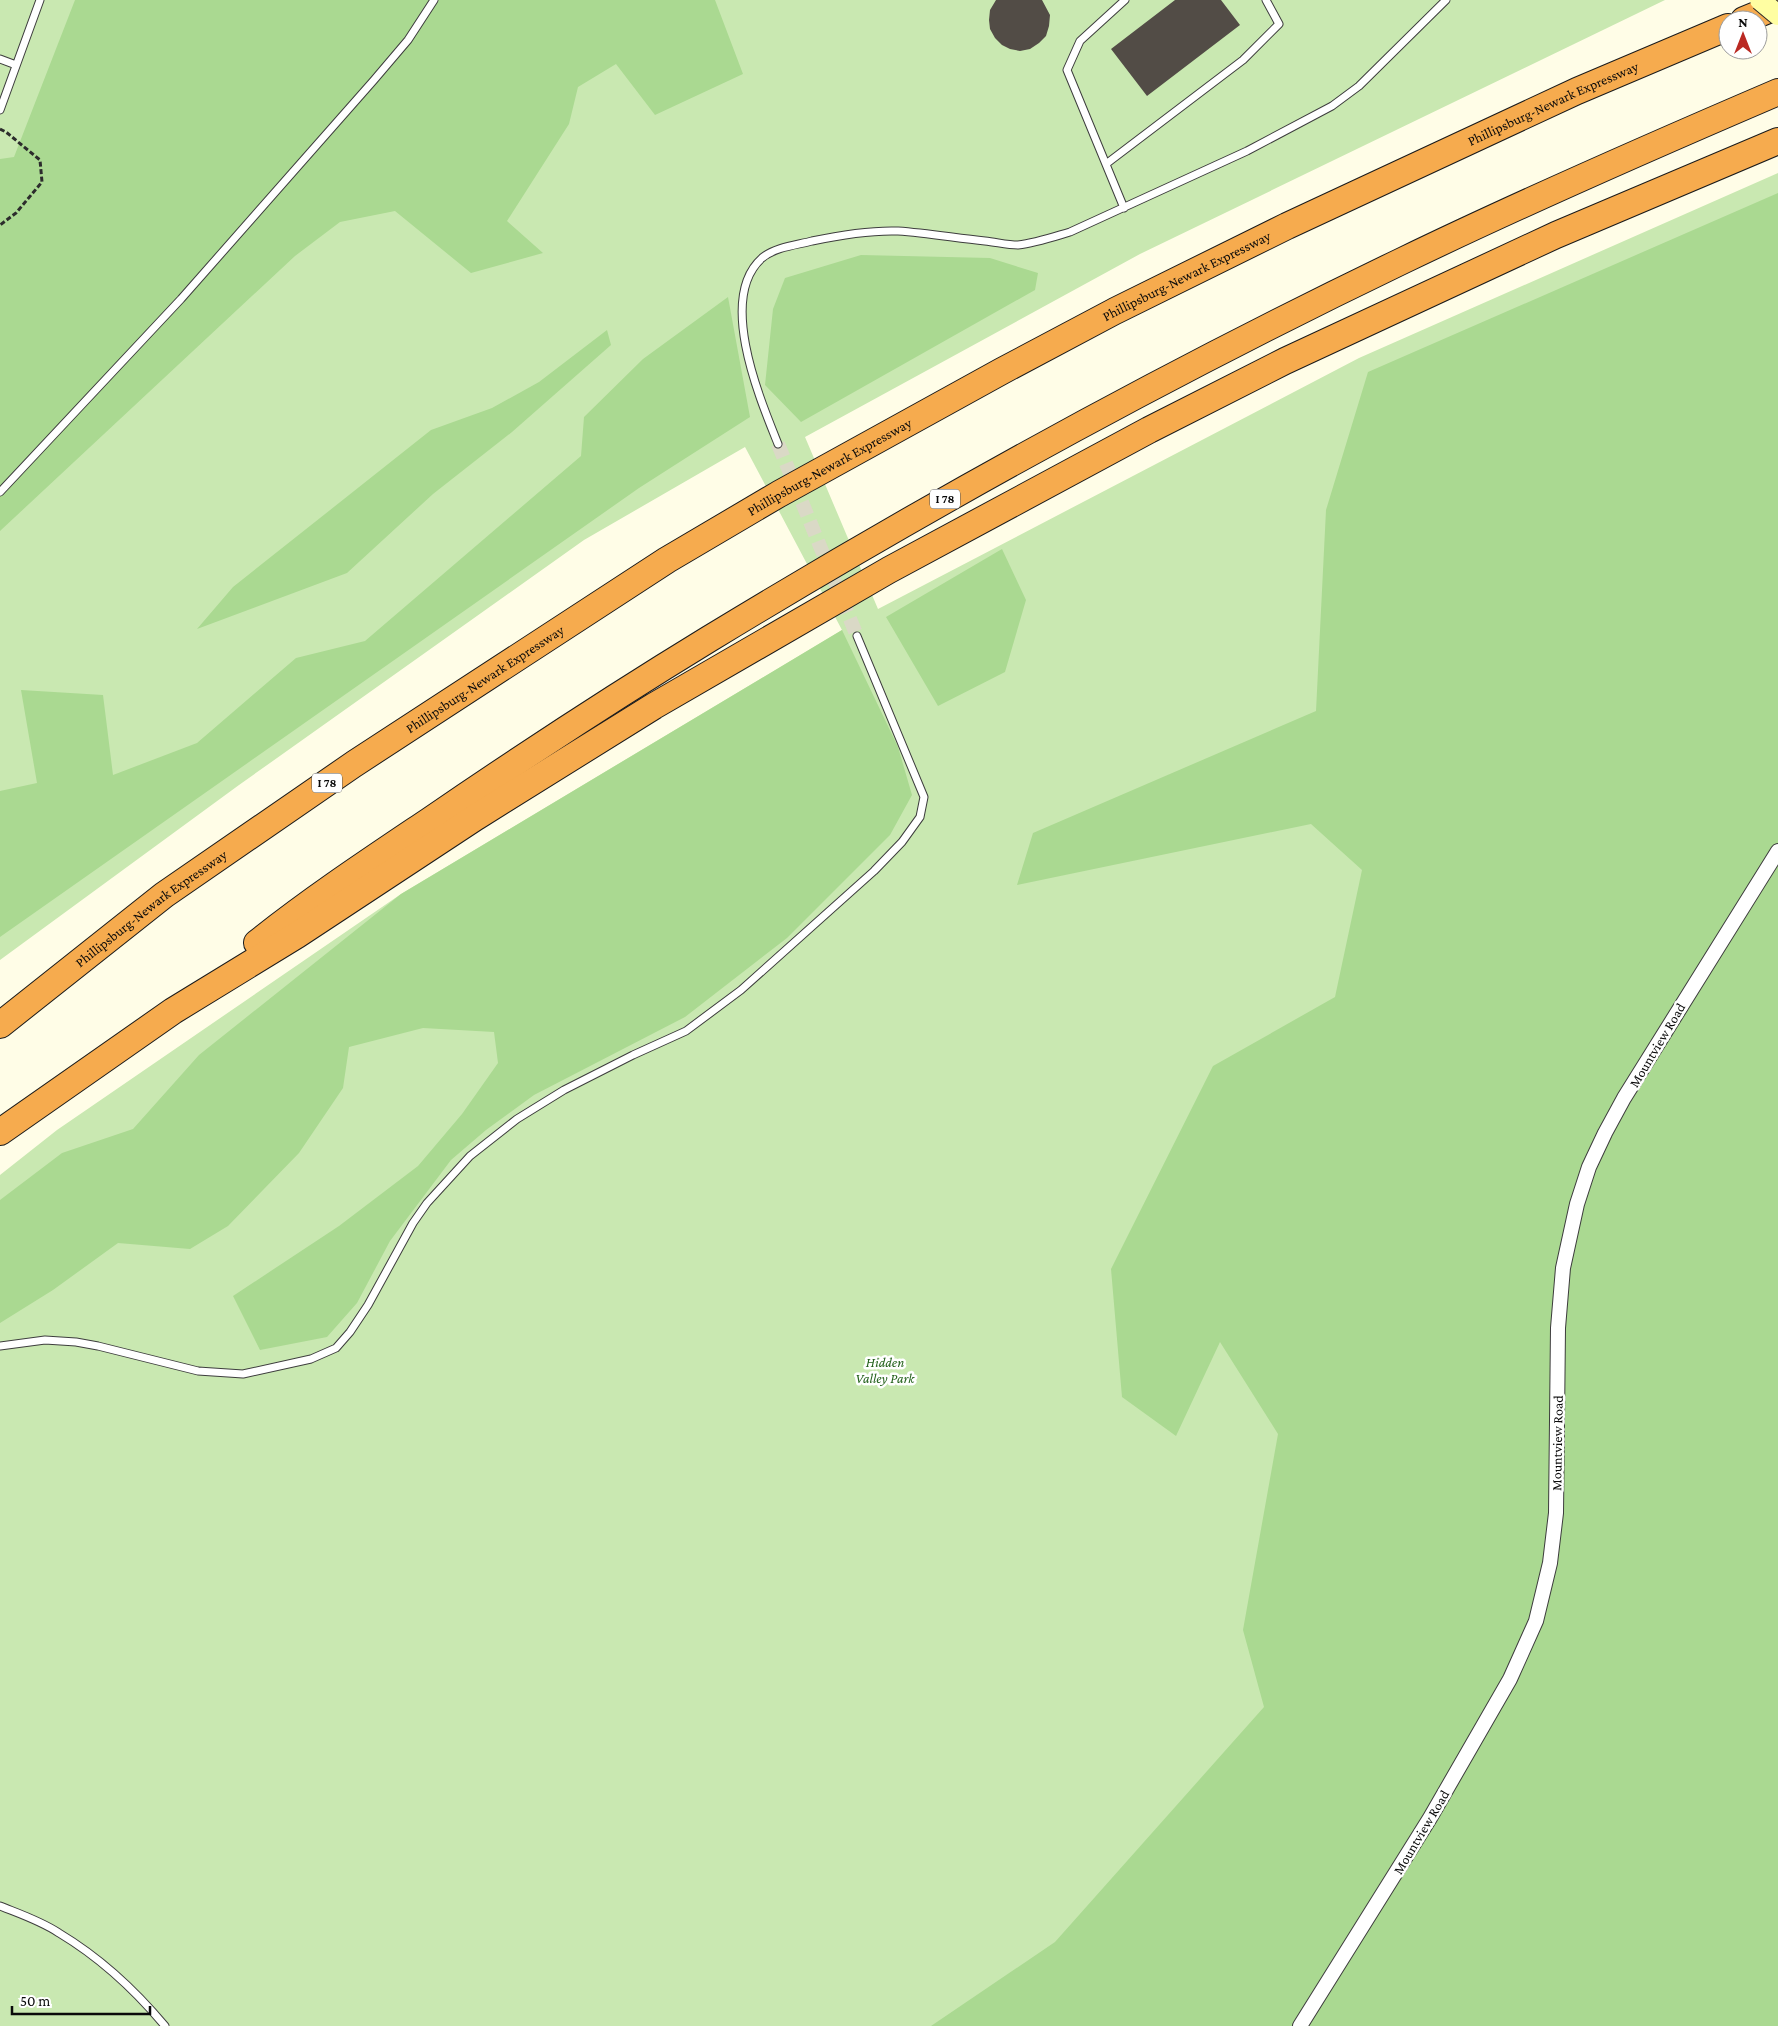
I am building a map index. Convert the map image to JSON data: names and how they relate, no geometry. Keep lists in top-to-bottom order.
{
  "streets": {
    "highway": ["Phillipsburg-Newark Expressway", "I 78"],
    "street": ["Mountview Road"]
  },
  "parks": ["Hidden Valley Park"],
  "scale_bar": "50 m",
  "north": "top"
}
